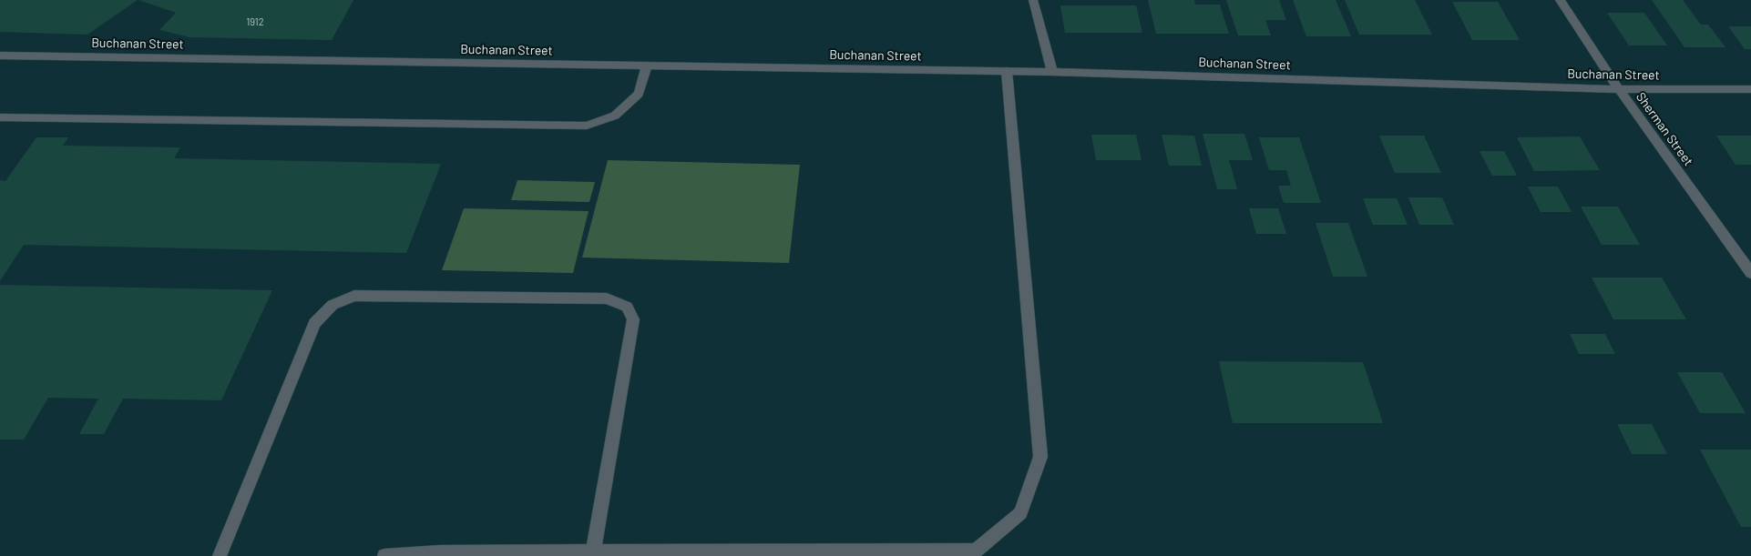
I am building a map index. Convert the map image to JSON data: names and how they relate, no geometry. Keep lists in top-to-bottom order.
{
  "streets": {
    "street": ["Buchanan Street", "Sherman Street"]
  },
  "crossings": [
    ["Buchanan Street", "Sherman Street"]
  ],
  "house_numbers": ["1912"]
}
